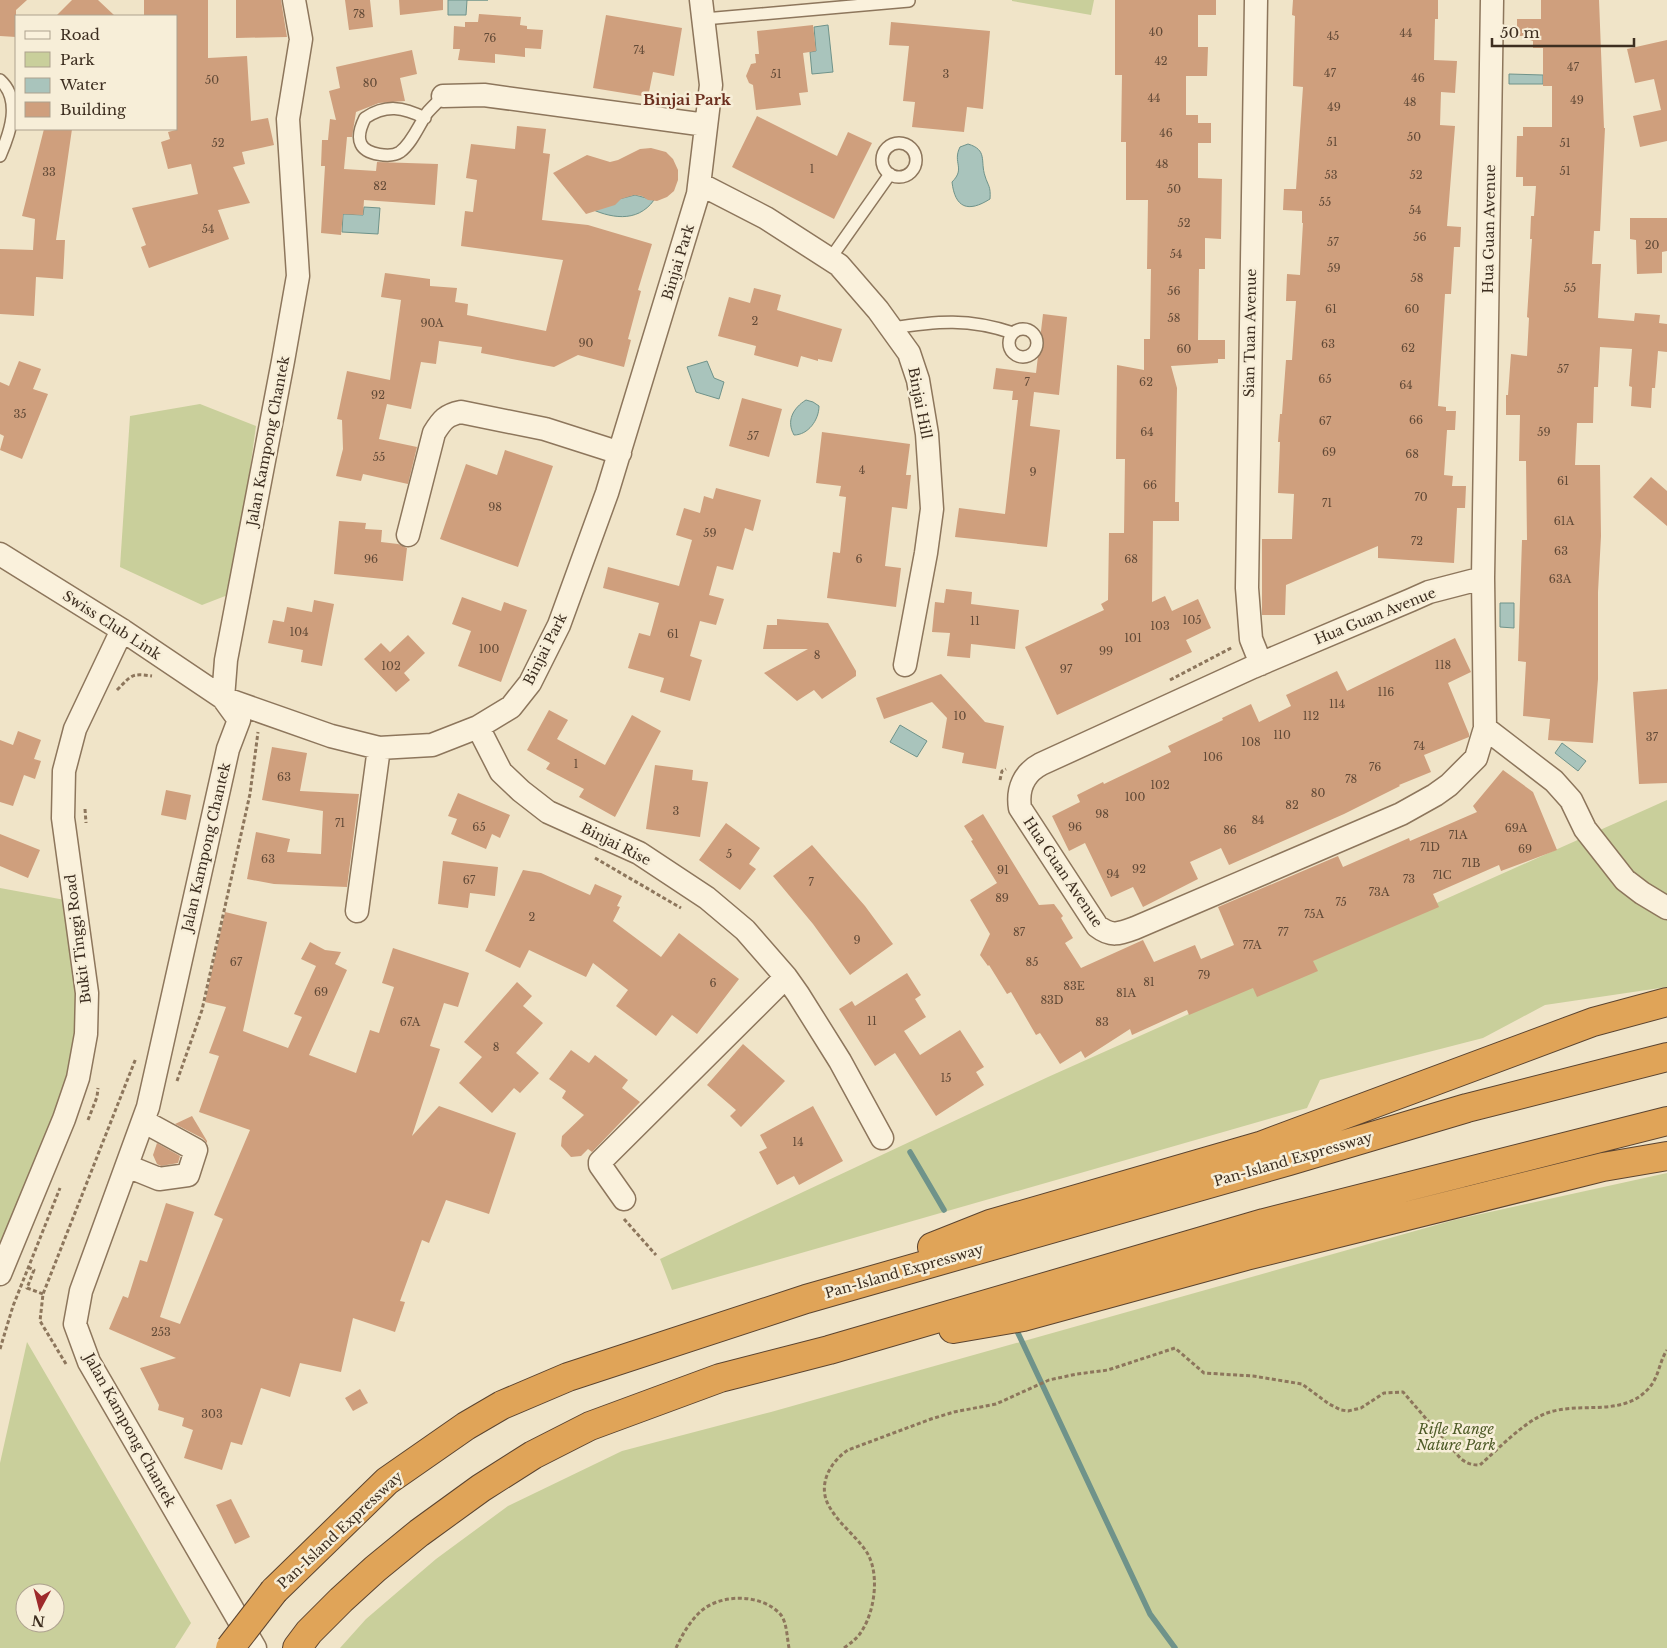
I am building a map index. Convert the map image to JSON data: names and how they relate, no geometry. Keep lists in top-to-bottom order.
{
  "streets": {
    "highway": ["Pan-Island Expressway"],
    "street": [
      "Hua Guan Avenue",
      "Binjai Park",
      "Sian Tuan Avenue",
      "Binjai Hill",
      "Jalan Kampong Chantek",
      "Swiss Club Link",
      "Binjai Rise",
      "Bukit Tinggi Road"
    ]
  },
  "crossings": [
    ["Hua Guan Avenue", "Sian Tuan Avenue"],
    ["Binjai Park", "Binjai Hill"],
    ["Binjai Park", "Jalan Kampong Chantek"],
    ["Binjai Park", "Swiss Club Link"],
    ["Binjai Park", "Binjai Rise"],
    ["Jalan Kampong Chantek", "Swiss Club Link"],
    ["Swiss Club Link", "Bukit Tinggi Road"]
  ],
  "districts": ["Binjai Park"],
  "parks": ["Rifle Range Nature Park"],
  "house_numbers": [
    "78",
    "40",
    "44",
    "45",
    "76",
    "74",
    "42",
    "47",
    "47",
    "51",
    "3",
    "46",
    "50",
    "80",
    "44",
    "49",
    "48",
    "49",
    "46",
    "50",
    "51",
    "52",
    "51",
    "48",
    "1",
    "51",
    "33",
    "53",
    "52",
    "82",
    "50",
    "55",
    "54",
    "52",
    "54",
    "56",
    "57",
    "20",
    "54",
    "59",
    "58",
    "55",
    "56",
    "61",
    "60",
    "58",
    "2",
    "90A",
    "90",
    "63",
    "62",
    "60",
    "57",
    "65",
    "7",
    "62",
    "64",
    "92",
    "35",
    "66",
    "67",
    "64",
    "59",
    "57",
    "69",
    "68",
    "55",
    "4",
    "9",
    "61",
    "66",
    "70",
    "71",
    "98",
    "61A",
    "59",
    "72",
    "63",
    "96",
    "6",
    "68",
    "63A",
    "105",
    "11",
    "103",
    "104",
    "61",
    "101",
    "100",
    "99",
    "8",
    "118",
    "102",
    "97",
    "116",
    "114",
    "10",
    "112",
    "110",
    "37",
    "108",
    "74",
    "106",
    "1",
    "76",
    "63",
    "78",
    "102",
    "80",
    "100",
    "82",
    "3",
    "98",
    "84",
    "71",
    "65",
    "96",
    "69A",
    "86",
    "71A",
    "71D",
    "69",
    "5",
    "63",
    "71B",
    "92",
    "91",
    "94",
    "71C",
    "73",
    "67",
    "7",
    "73A",
    "89",
    "75",
    "75A",
    "2",
    "87",
    "77",
    "9",
    "77A",
    "67",
    "85",
    "79",
    "81",
    "6",
    "83E",
    "69",
    "81A",
    "83D",
    "11",
    "67A",
    "83",
    "8",
    "15",
    "14",
    "253",
    "303"
  ],
  "legend": [
    "Road",
    "Park",
    "Water",
    "Building"
  ],
  "scale_bar": "50 m",
  "north": "bottom"
}
